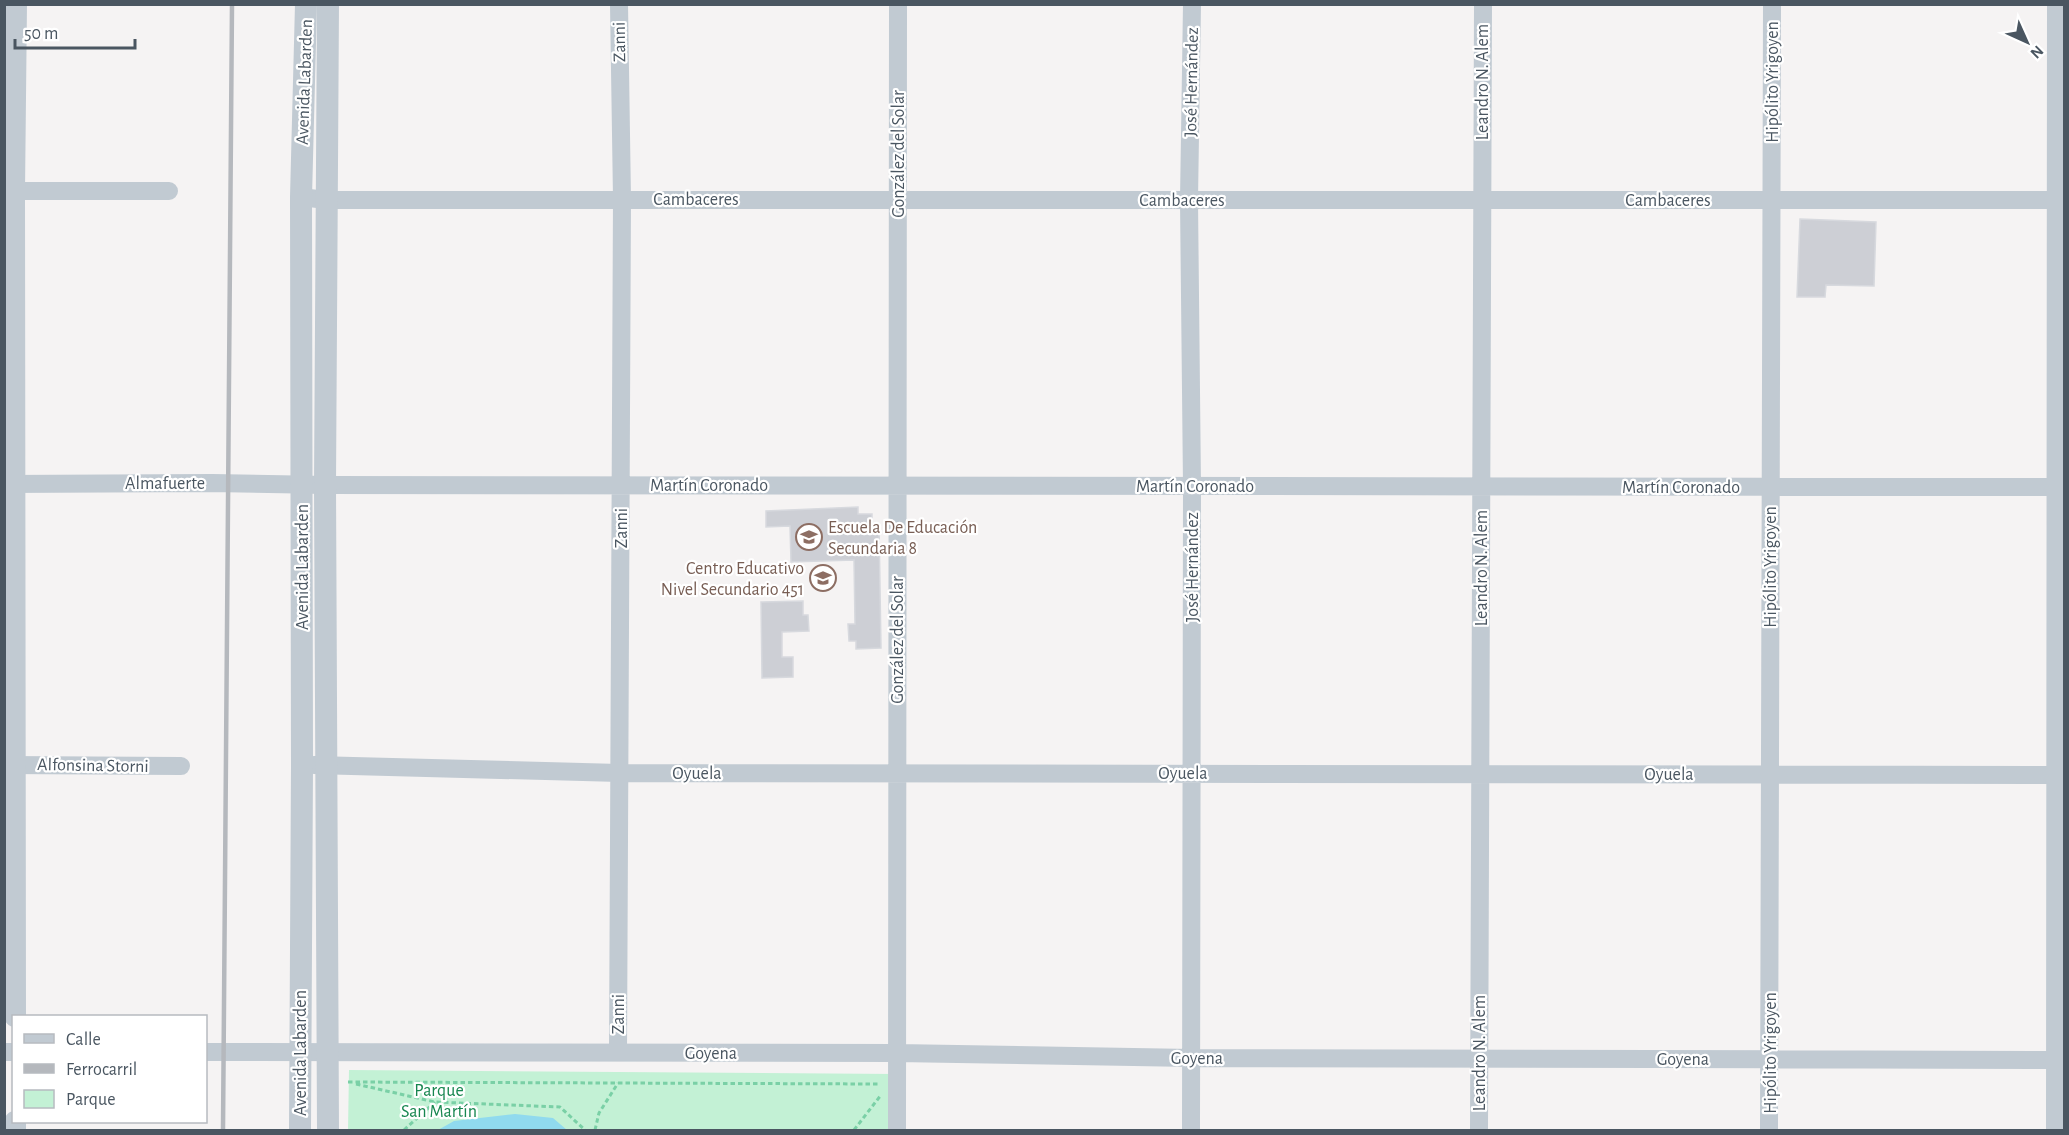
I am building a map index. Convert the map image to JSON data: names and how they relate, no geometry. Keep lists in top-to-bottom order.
{
  "streets": {
    "street": [
      "Zanni",
      "Avenida Labarden",
      "José Hernández",
      "Leandro N. Alem",
      "Hipólito Yrigoyen",
      "González del Solar",
      "Cambaceres",
      "Almafuerte",
      "Martín Coronado",
      "Alfonsina Storni",
      "Oyuela",
      "Goyena"
    ]
  },
  "crossings": [
    ["Zanni", "Cambaceres"],
    ["Zanni", "Martín Coronado"],
    ["Zanni", "Oyuela"],
    ["Zanni", "Goyena"],
    ["Avenida Labarden", "Cambaceres"],
    ["Avenida Labarden", "Almafuerte"],
    ["Avenida Labarden", "Martín Coronado"],
    ["Avenida Labarden", "Oyuela"],
    ["Avenida Labarden", "Goyena"],
    ["José Hernández", "Cambaceres"],
    ["José Hernández", "Martín Coronado"],
    ["José Hernández", "Oyuela"],
    ["José Hernández", "Goyena"],
    ["Leandro N. Alem", "Cambaceres"],
    ["Leandro N. Alem", "Martín Coronado"],
    ["Leandro N. Alem", "Oyuela"],
    ["Leandro N. Alem", "Goyena"],
    ["Hipólito Yrigoyen", "Cambaceres"],
    ["Hipólito Yrigoyen", "Martín Coronado"],
    ["Hipólito Yrigoyen", "Oyuela"],
    ["Hipólito Yrigoyen", "Goyena"],
    ["González del Solar", "Cambaceres"],
    ["González del Solar", "Martín Coronado"],
    ["González del Solar", "Oyuela"],
    ["González del Solar", "Goyena"],
    ["Almafuerte", "Martín Coronado"]
  ],
  "parks": ["Parque San Martín"],
  "places": {
    "school or university": ["Escuela De Educación Secundaria 8", "Centro Educativo Nivel Secundario 451"]
  },
  "legend": ["Calle", "Ferrocarril", "Parque"],
  "scale_bar": "50 m",
  "north": "bottom right"
}
